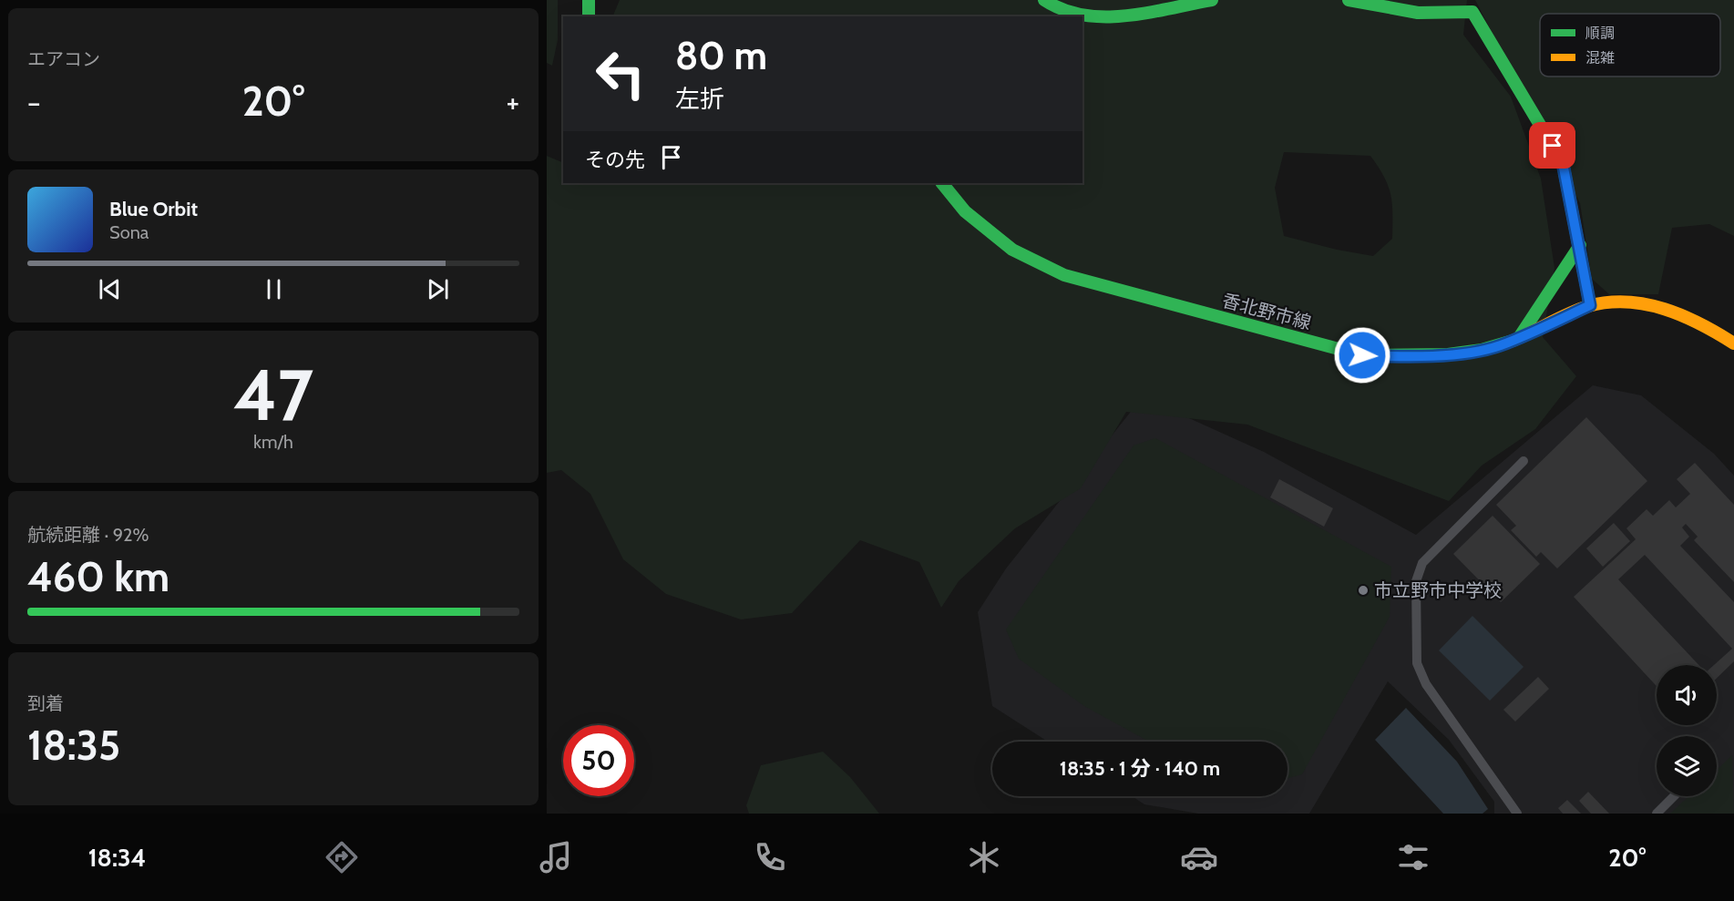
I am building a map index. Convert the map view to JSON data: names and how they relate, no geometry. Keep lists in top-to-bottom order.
{
  "streets": {
    "main road": ["香北野市線"]
  },
  "places": ["市立野市中学校"],
  "legend": ["順調", "混雑"],
  "page": {
    "tile": [
      "エアコン",
      ["47", "km/h"],
      ["航続距離 · 92%", "460 km"],
      ["到着", "18:35"]
    ],
    "turn": ["80 m", "左折"],
    "heat": ["−", "20°", "+"],
    "then": "その先",
    "song": ["Blue Orbit", "Sona"],
    "limit": "50",
    "trip": "18:35 · 1 分 · 140 m",
    "tabs": ["18:34", "20°"]
  }
}
